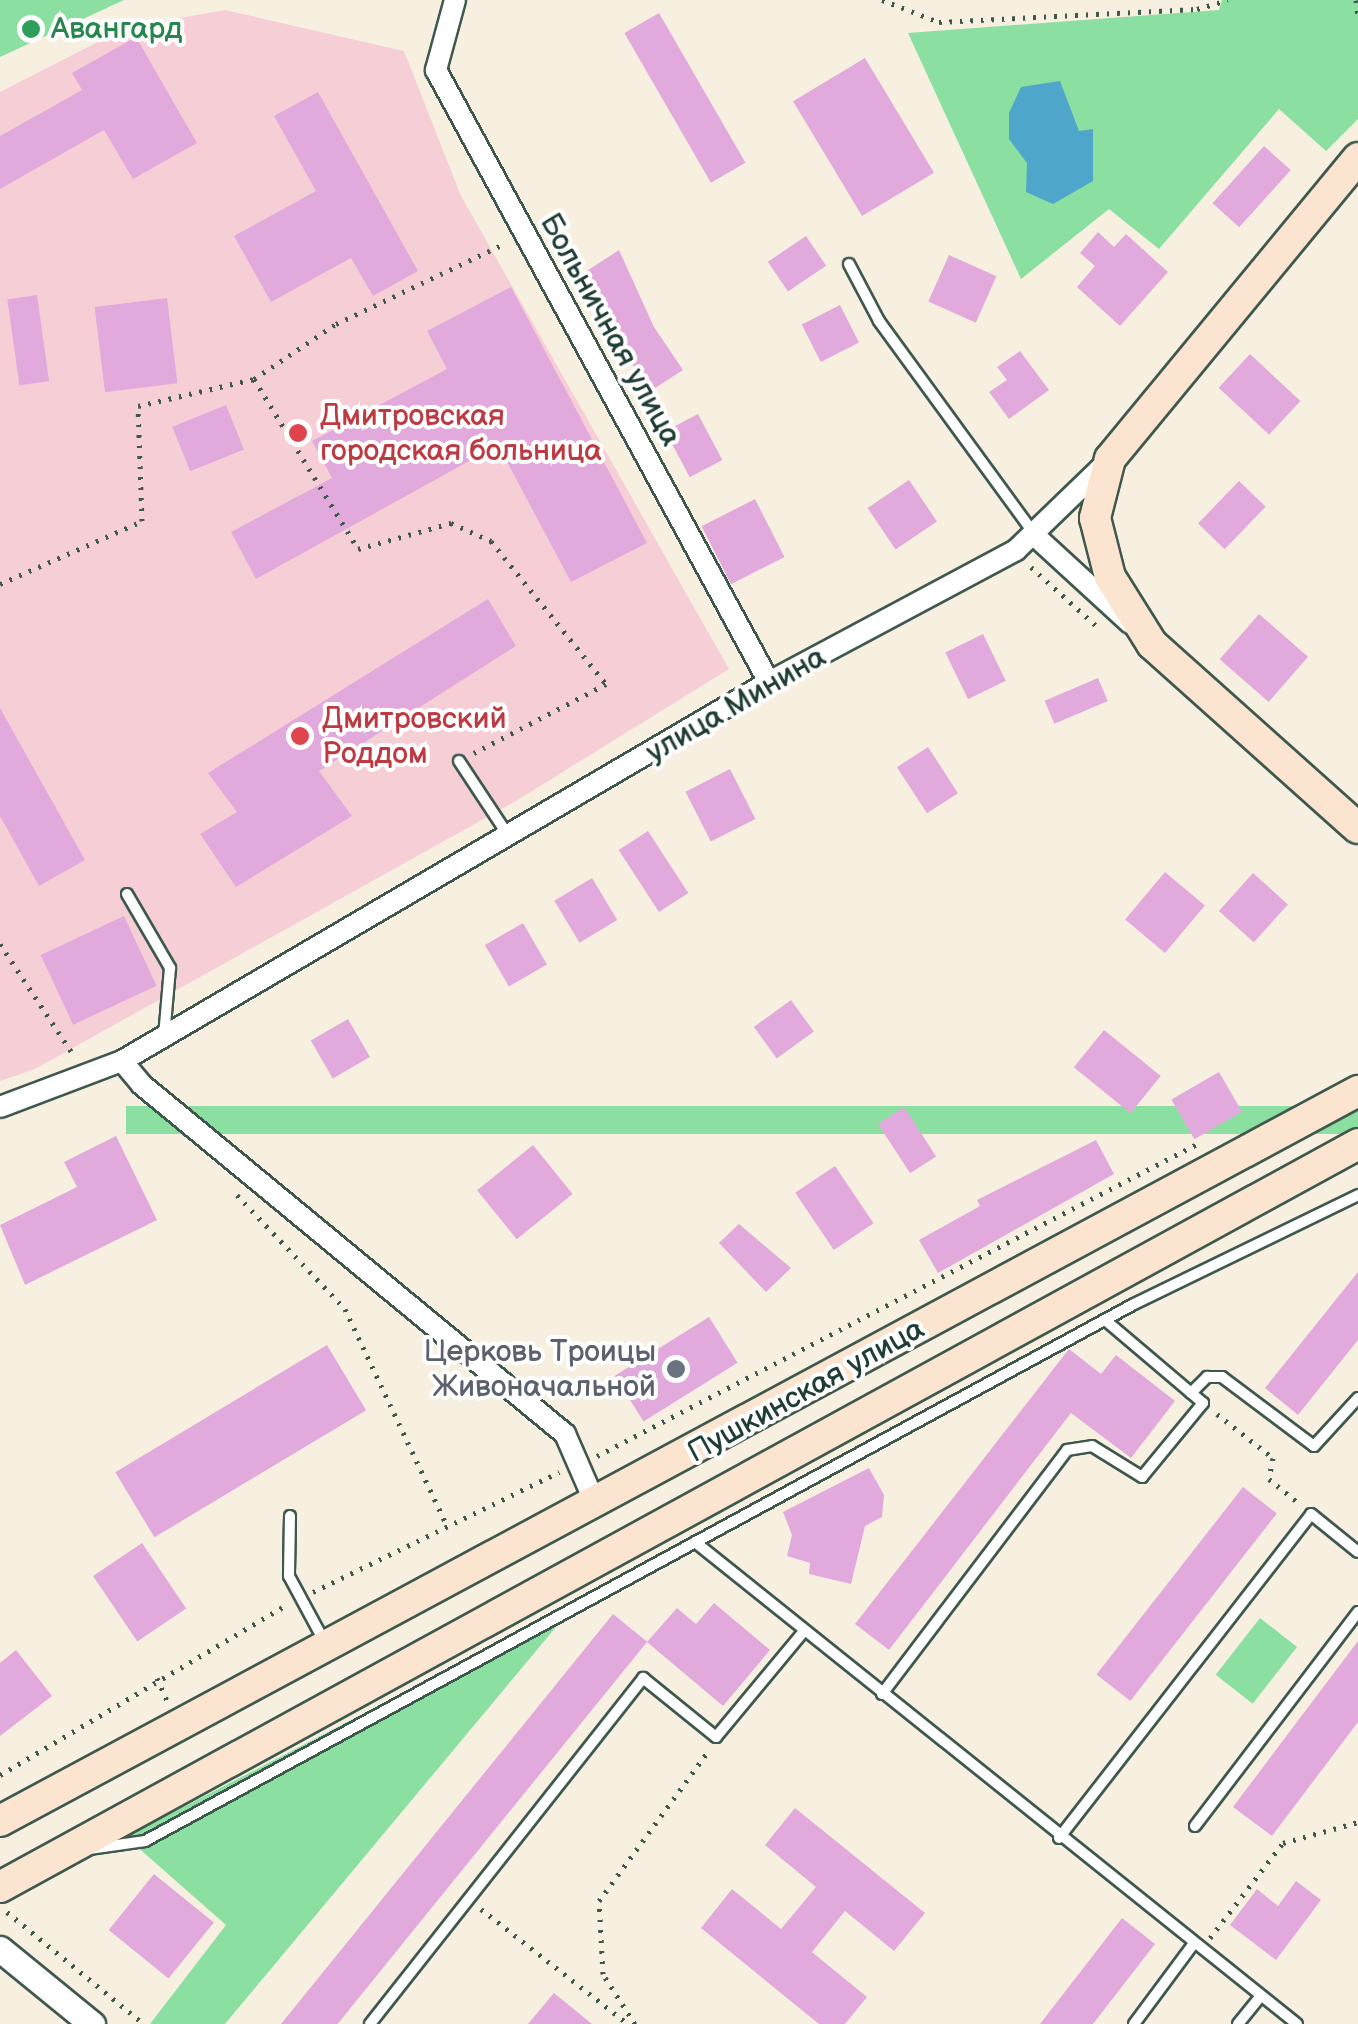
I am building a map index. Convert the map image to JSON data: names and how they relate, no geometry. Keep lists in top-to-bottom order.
{
  "streets": {
    "main road": ["улица Минина", "Пушкинская улица"],
    "street": ["Больничная улица"]
  },
  "crossings": [
    ["Больничная улица", "улица Минина"]
  ],
  "places": [
    "Авангард",
    "Дмитровская городская больница",
    "Дмитровский Роддом",
    "Церковь Троицы Живоначальной"
  ]
}
